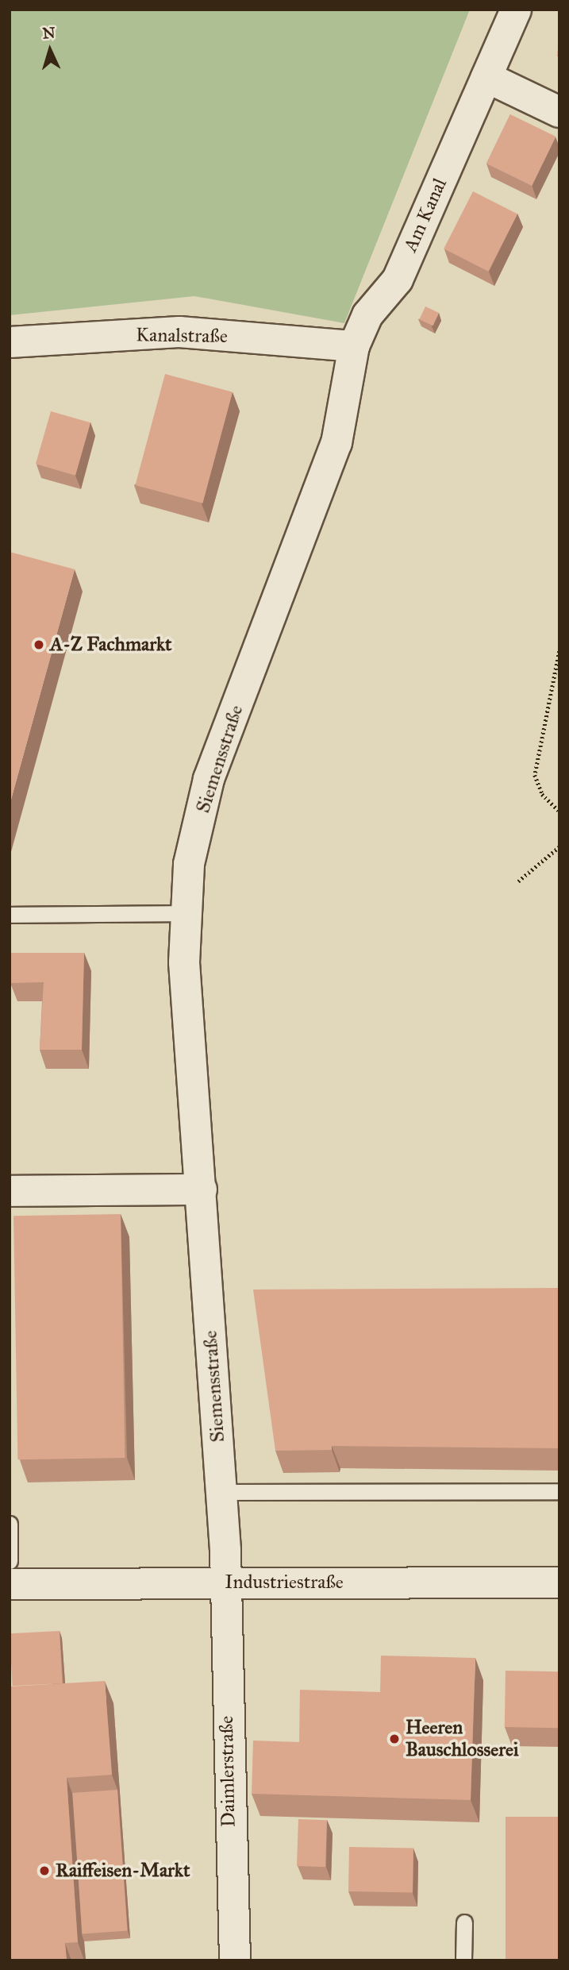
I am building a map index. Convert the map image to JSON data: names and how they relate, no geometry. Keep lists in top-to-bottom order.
{
  "streets": {
    "street": [
      "Am Kanal",
      "Kanalstraße",
      "Siemensstraße",
      "Industriestraße",
      "Daimlerstraße"
    ]
  },
  "crossings": [
    ["Am Kanal", "Kanalstraße"],
    ["Am Kanal", "Siemensstraße"],
    ["Kanalstraße", "Siemensstraße"],
    ["Siemensstraße", "Industriestraße"],
    ["Siemensstraße", "Daimlerstraße"],
    ["Industriestraße", "Daimlerstraße"]
  ],
  "places": ["A-Z Fachmarkt", "Heeren Bauschlosserei", "Raiffeisen-Markt"],
  "north": "top"
}
